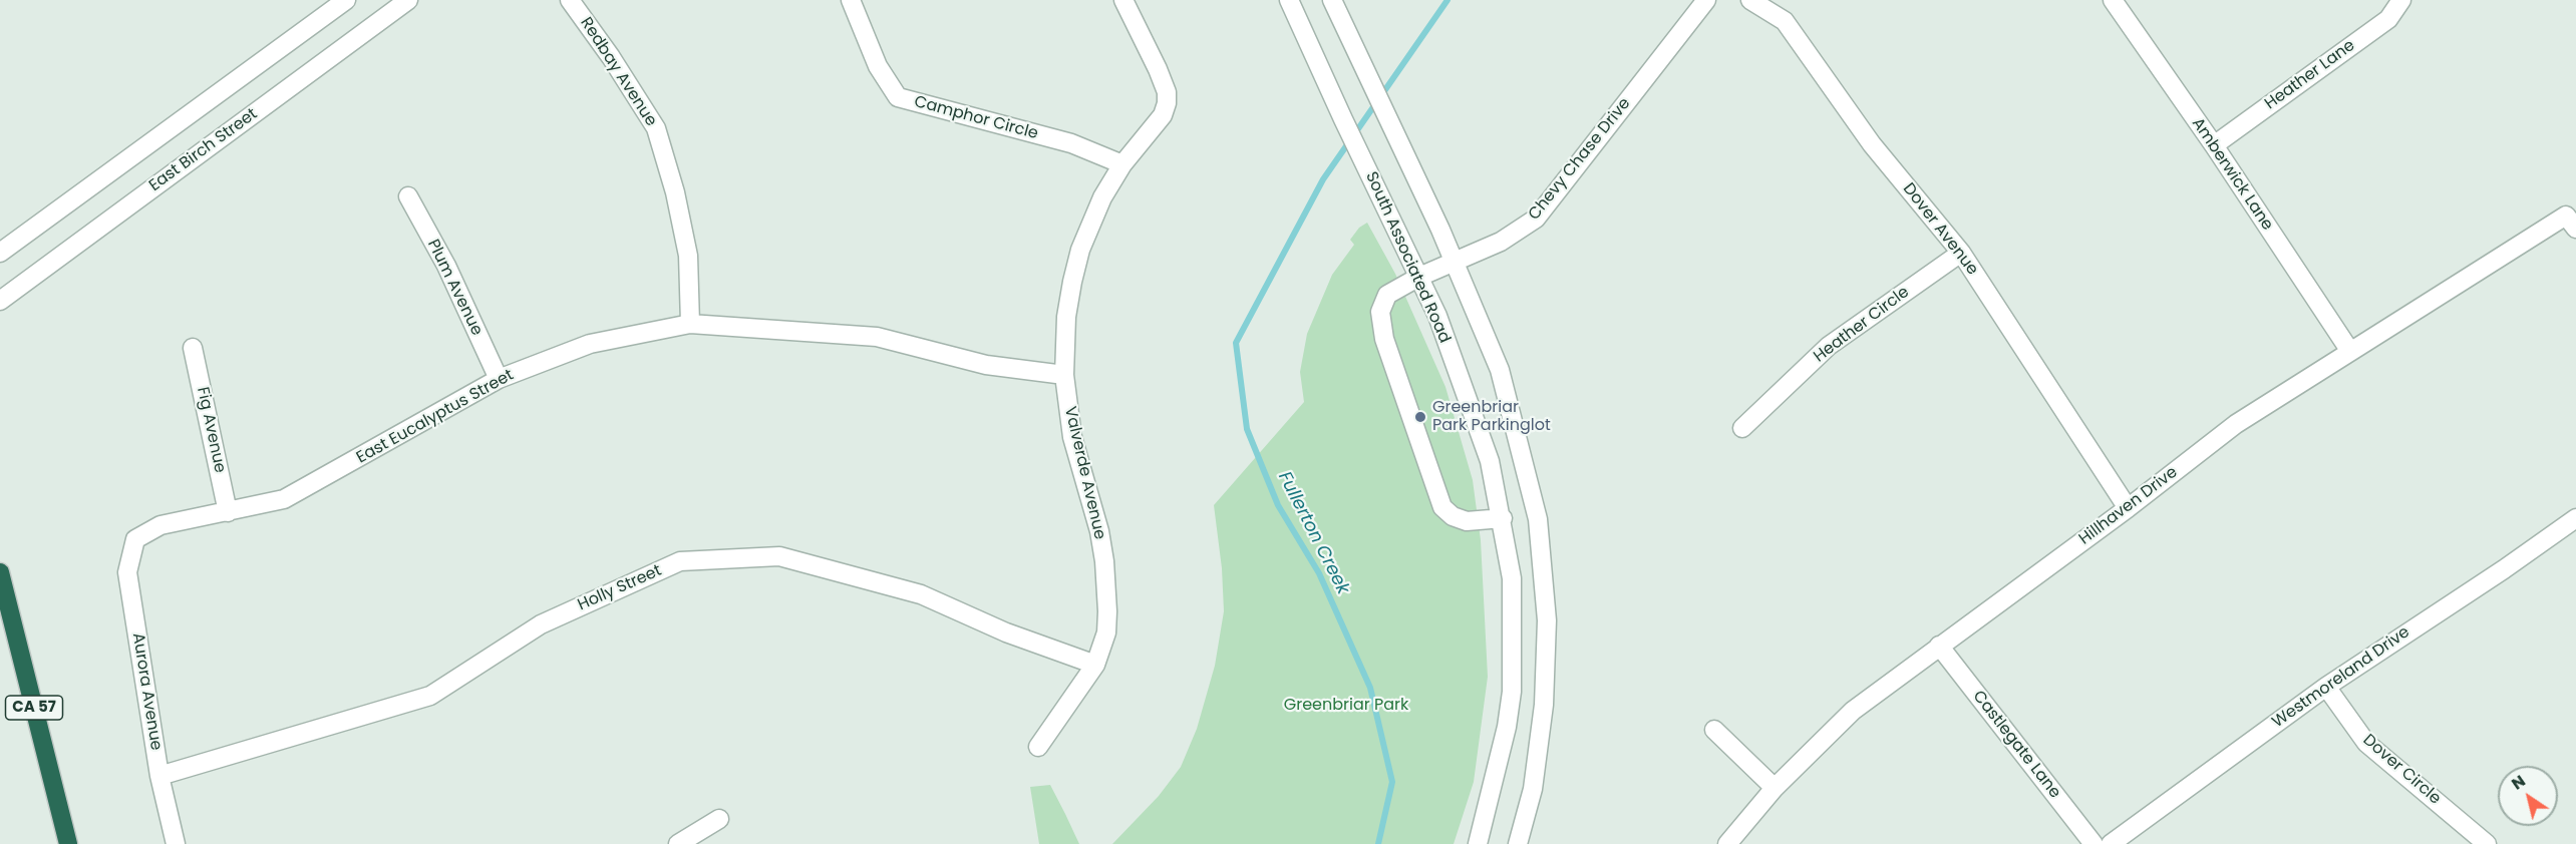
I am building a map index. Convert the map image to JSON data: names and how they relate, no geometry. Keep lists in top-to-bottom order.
{
  "streets": {
    "highway": ["CA 57"],
    "street": [
      "Redbay Avenue",
      "Heather Lane",
      "Camphor Circle",
      "East Birch Street",
      "Chevy Chase Drive",
      "Amberwick Lane",
      "Dover Avenue",
      "South Associated Road",
      "Plum Avenue",
      "Heather Circle",
      "East Eucalyptus Street",
      "Fig Avenue",
      "Valverde Avenue",
      "Hillhaven Drive",
      "Holly Street",
      "Westmoreland Drive",
      "Aurora Avenue",
      "Castlegate Lane",
      "Dover Circle"
    ]
  },
  "crossings": [
    ["Redbay Avenue", "East Eucalyptus Street"],
    ["Heather Lane", "Amberwick Lane"],
    ["Camphor Circle", "Valverde Avenue"],
    ["Chevy Chase Drive", "South Associated Road"],
    ["Amberwick Lane", "Hillhaven Drive"],
    ["Dover Avenue", "Heather Circle"],
    ["Dover Avenue", "Hillhaven Drive"],
    ["Plum Avenue", "East Eucalyptus Street"],
    ["East Eucalyptus Street", "Fig Avenue"],
    ["East Eucalyptus Street", "Valverde Avenue"],
    ["East Eucalyptus Street", "Aurora Avenue"],
    ["Valverde Avenue", "Holly Street"],
    ["Hillhaven Drive", "Castlegate Lane"],
    ["Holly Street", "Aurora Avenue"],
    ["Westmoreland Drive", "Dover Circle"]
  ],
  "water": ["Fullerton Creek"],
  "parks": ["Greenbriar Park"],
  "places": ["Greenbriar Park Parkinglot"],
  "north": "top left"
}
